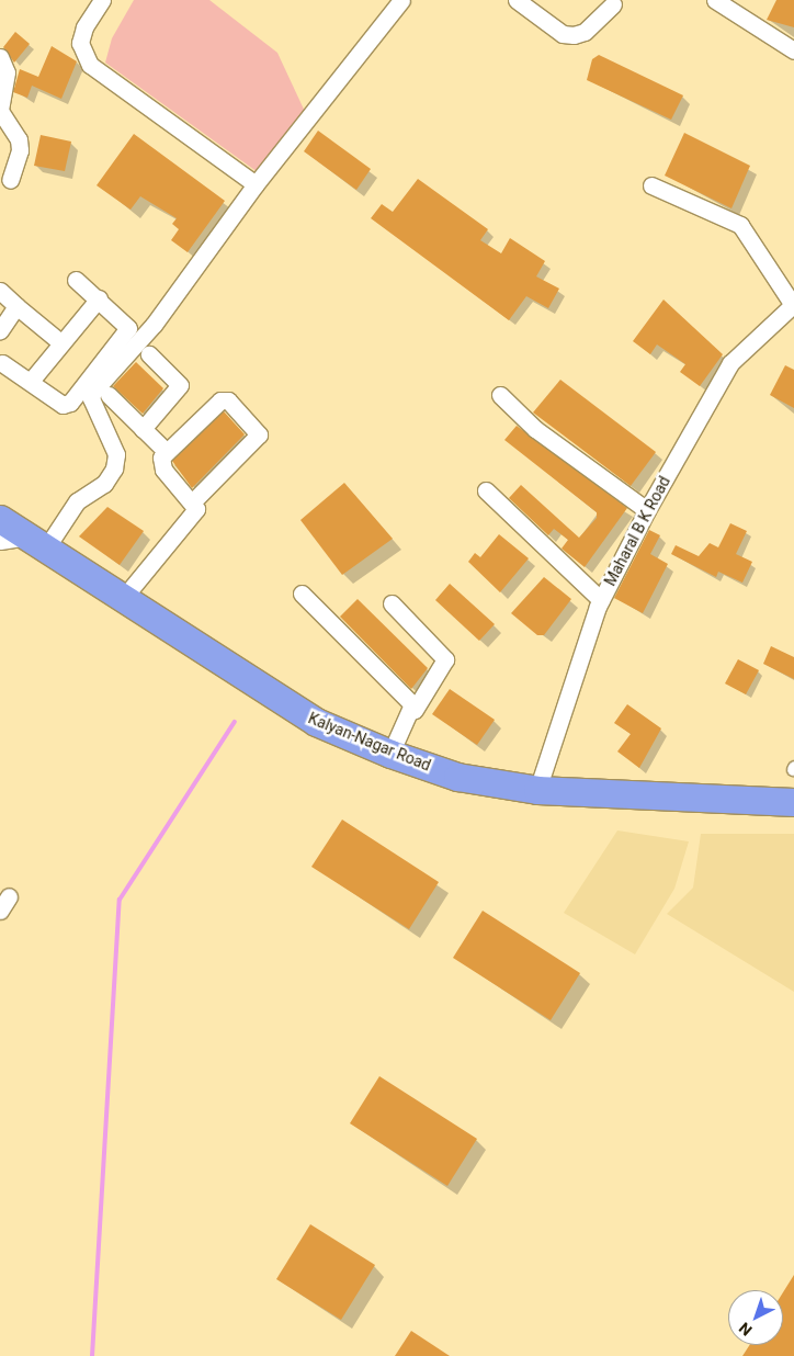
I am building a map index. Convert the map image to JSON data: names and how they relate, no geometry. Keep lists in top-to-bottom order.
{
  "streets": {
    "highway": ["Kalyan-Nagar Road"],
    "street": ["Maharal B K Road"]
  },
  "crossings": [
    ["Maharal B K Road", "Kalyan-Nagar Road"]
  ],
  "north": "bottom left"
}
